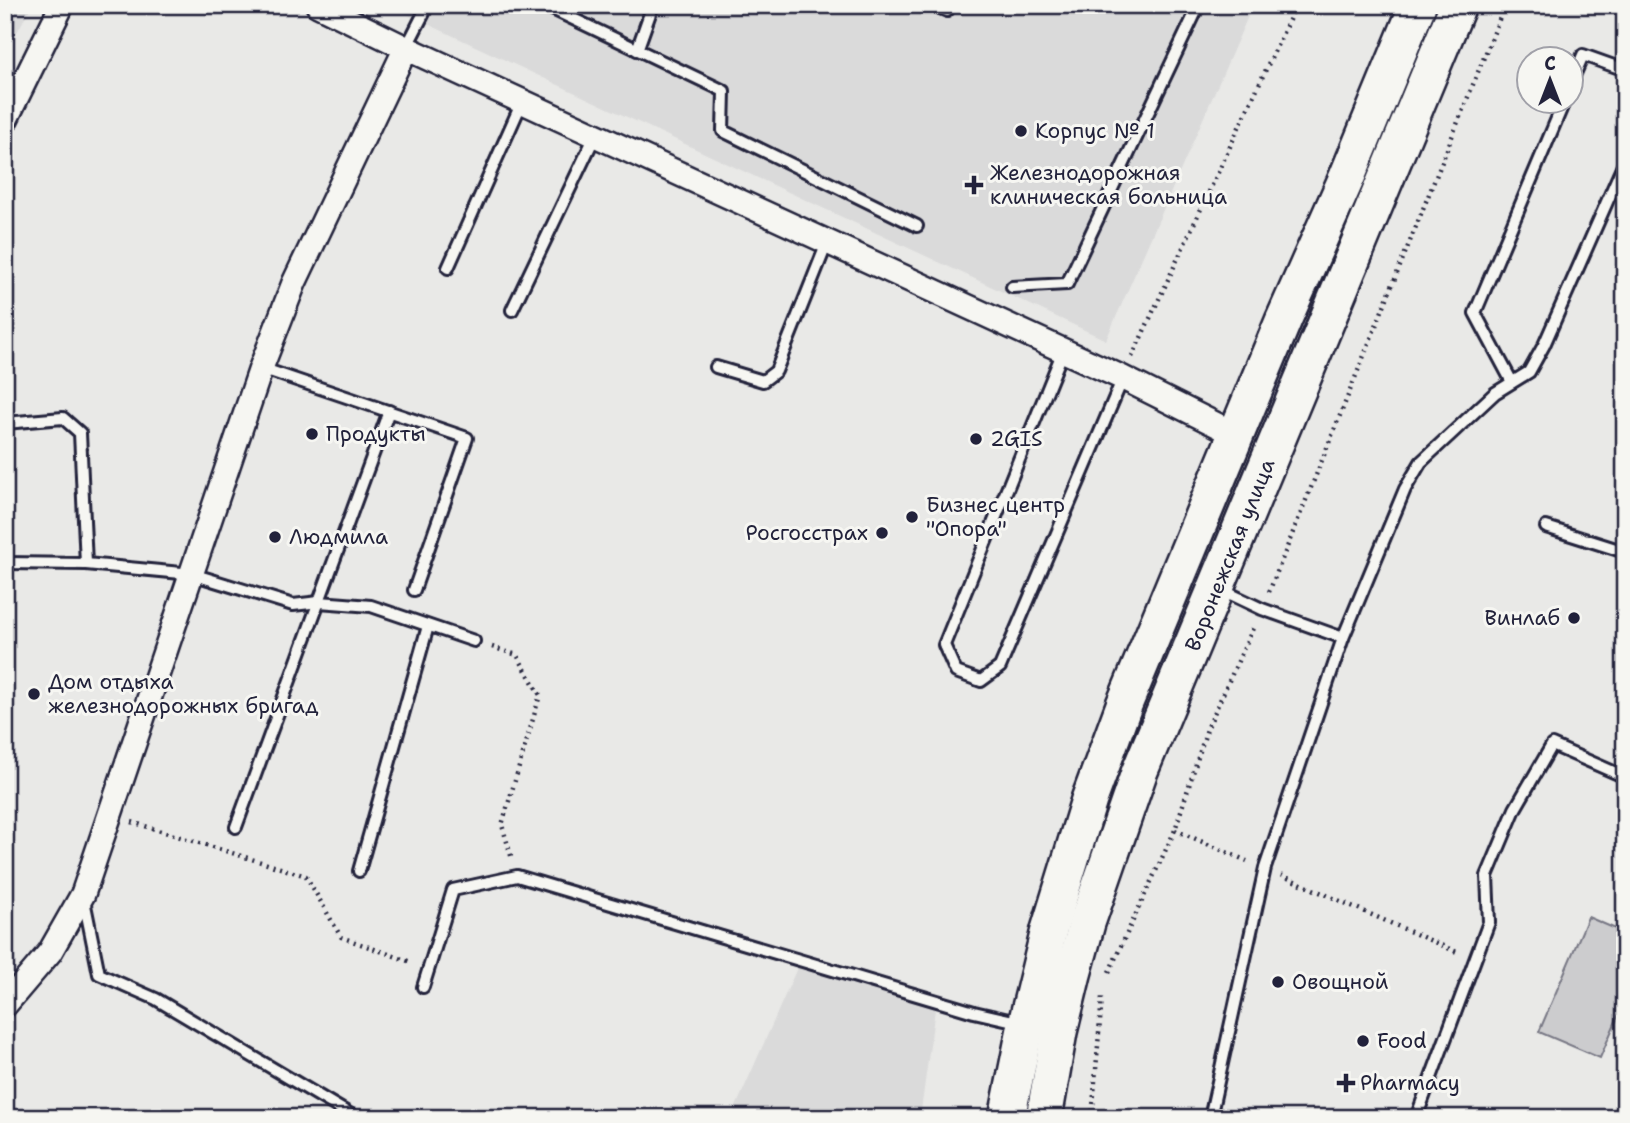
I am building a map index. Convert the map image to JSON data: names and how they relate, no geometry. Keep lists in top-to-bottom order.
{
  "streets": {
    "main road": ["Воронежская улица"]
  },
  "places": {
    "other": [
      "Корпус № 1",
      "Продукты",
      "2GIS",
      "Бизнес центр \"Опора\"",
      "Росгосстрах",
      "Людмила",
      "Винлаб",
      "Дом отдыха железнодорожных бригад",
      "Овощной",
      "Food"
    ],
    "health": ["Железнодорожная клиническая больница", "Pharmacy"]
  },
  "north": "top"
}
